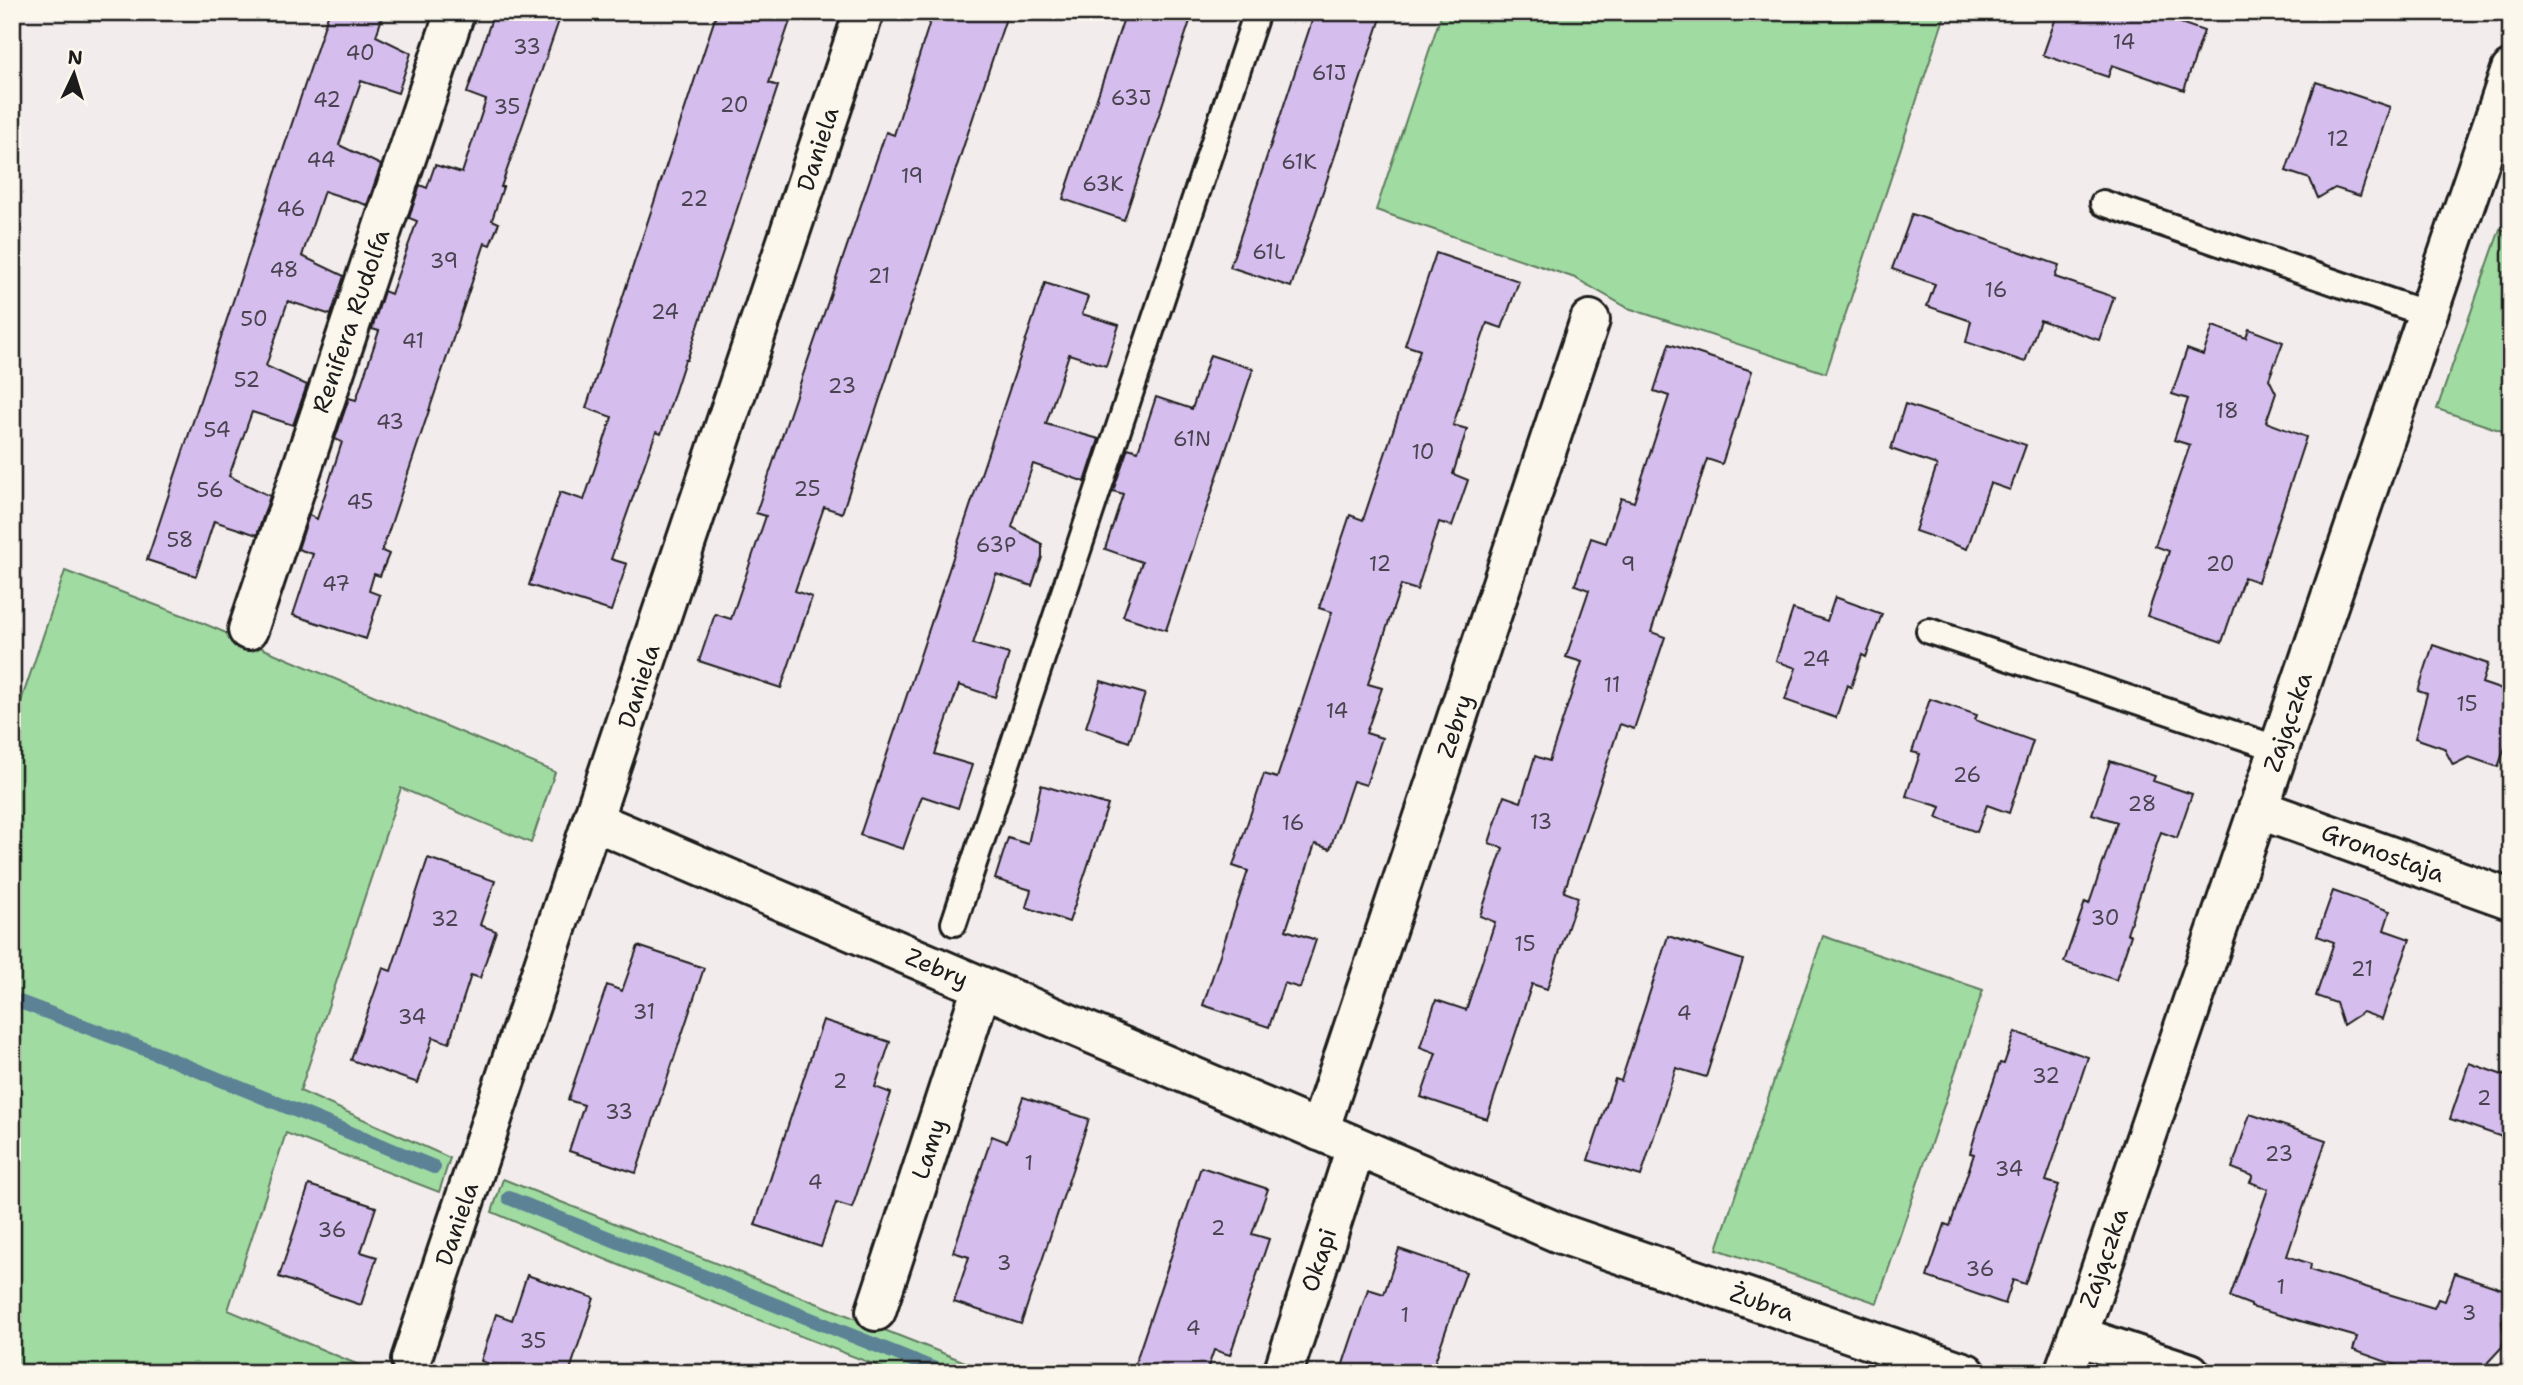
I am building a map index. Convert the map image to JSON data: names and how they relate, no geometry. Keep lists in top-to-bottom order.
{
  "streets": {
    "street": [
      "Daniela",
      "Renifera Rudolfa",
      "Zajączka",
      "Zebry",
      "Gronostaja",
      "Lamy",
      "Okapi",
      "Żubra"
    ]
  },
  "crossings": [
    ["Daniela", "Zebry"],
    ["Zajączka", "Gronostaja"],
    ["Zebry", "Lamy"],
    ["Zebry", "Okapi"],
    ["Zebry", "Żubra"]
  ],
  "house_numbers": [
    "14",
    "33",
    "40",
    "61J",
    "63J",
    "42",
    "20",
    "35",
    "12",
    "44",
    "61K",
    "19",
    "63K",
    "22",
    "46",
    "61L",
    "39",
    "48",
    "21",
    "16",
    "24",
    "50",
    "41",
    "52",
    "23",
    "18",
    "43",
    "54",
    "61N",
    "10",
    "25",
    "56",
    "45",
    "58",
    "63P",
    "12",
    "9",
    "20",
    "47",
    "24",
    "11",
    "15",
    "14",
    "26",
    "28",
    "13",
    "16",
    "30",
    "32",
    "15",
    "21",
    "31",
    "4",
    "34",
    "32",
    "2",
    "2",
    "33",
    "23",
    "1",
    "34",
    "4",
    "2",
    "36",
    "3",
    "36",
    "1",
    "3",
    "1",
    "4",
    "35"
  ],
  "north": "top"
}
